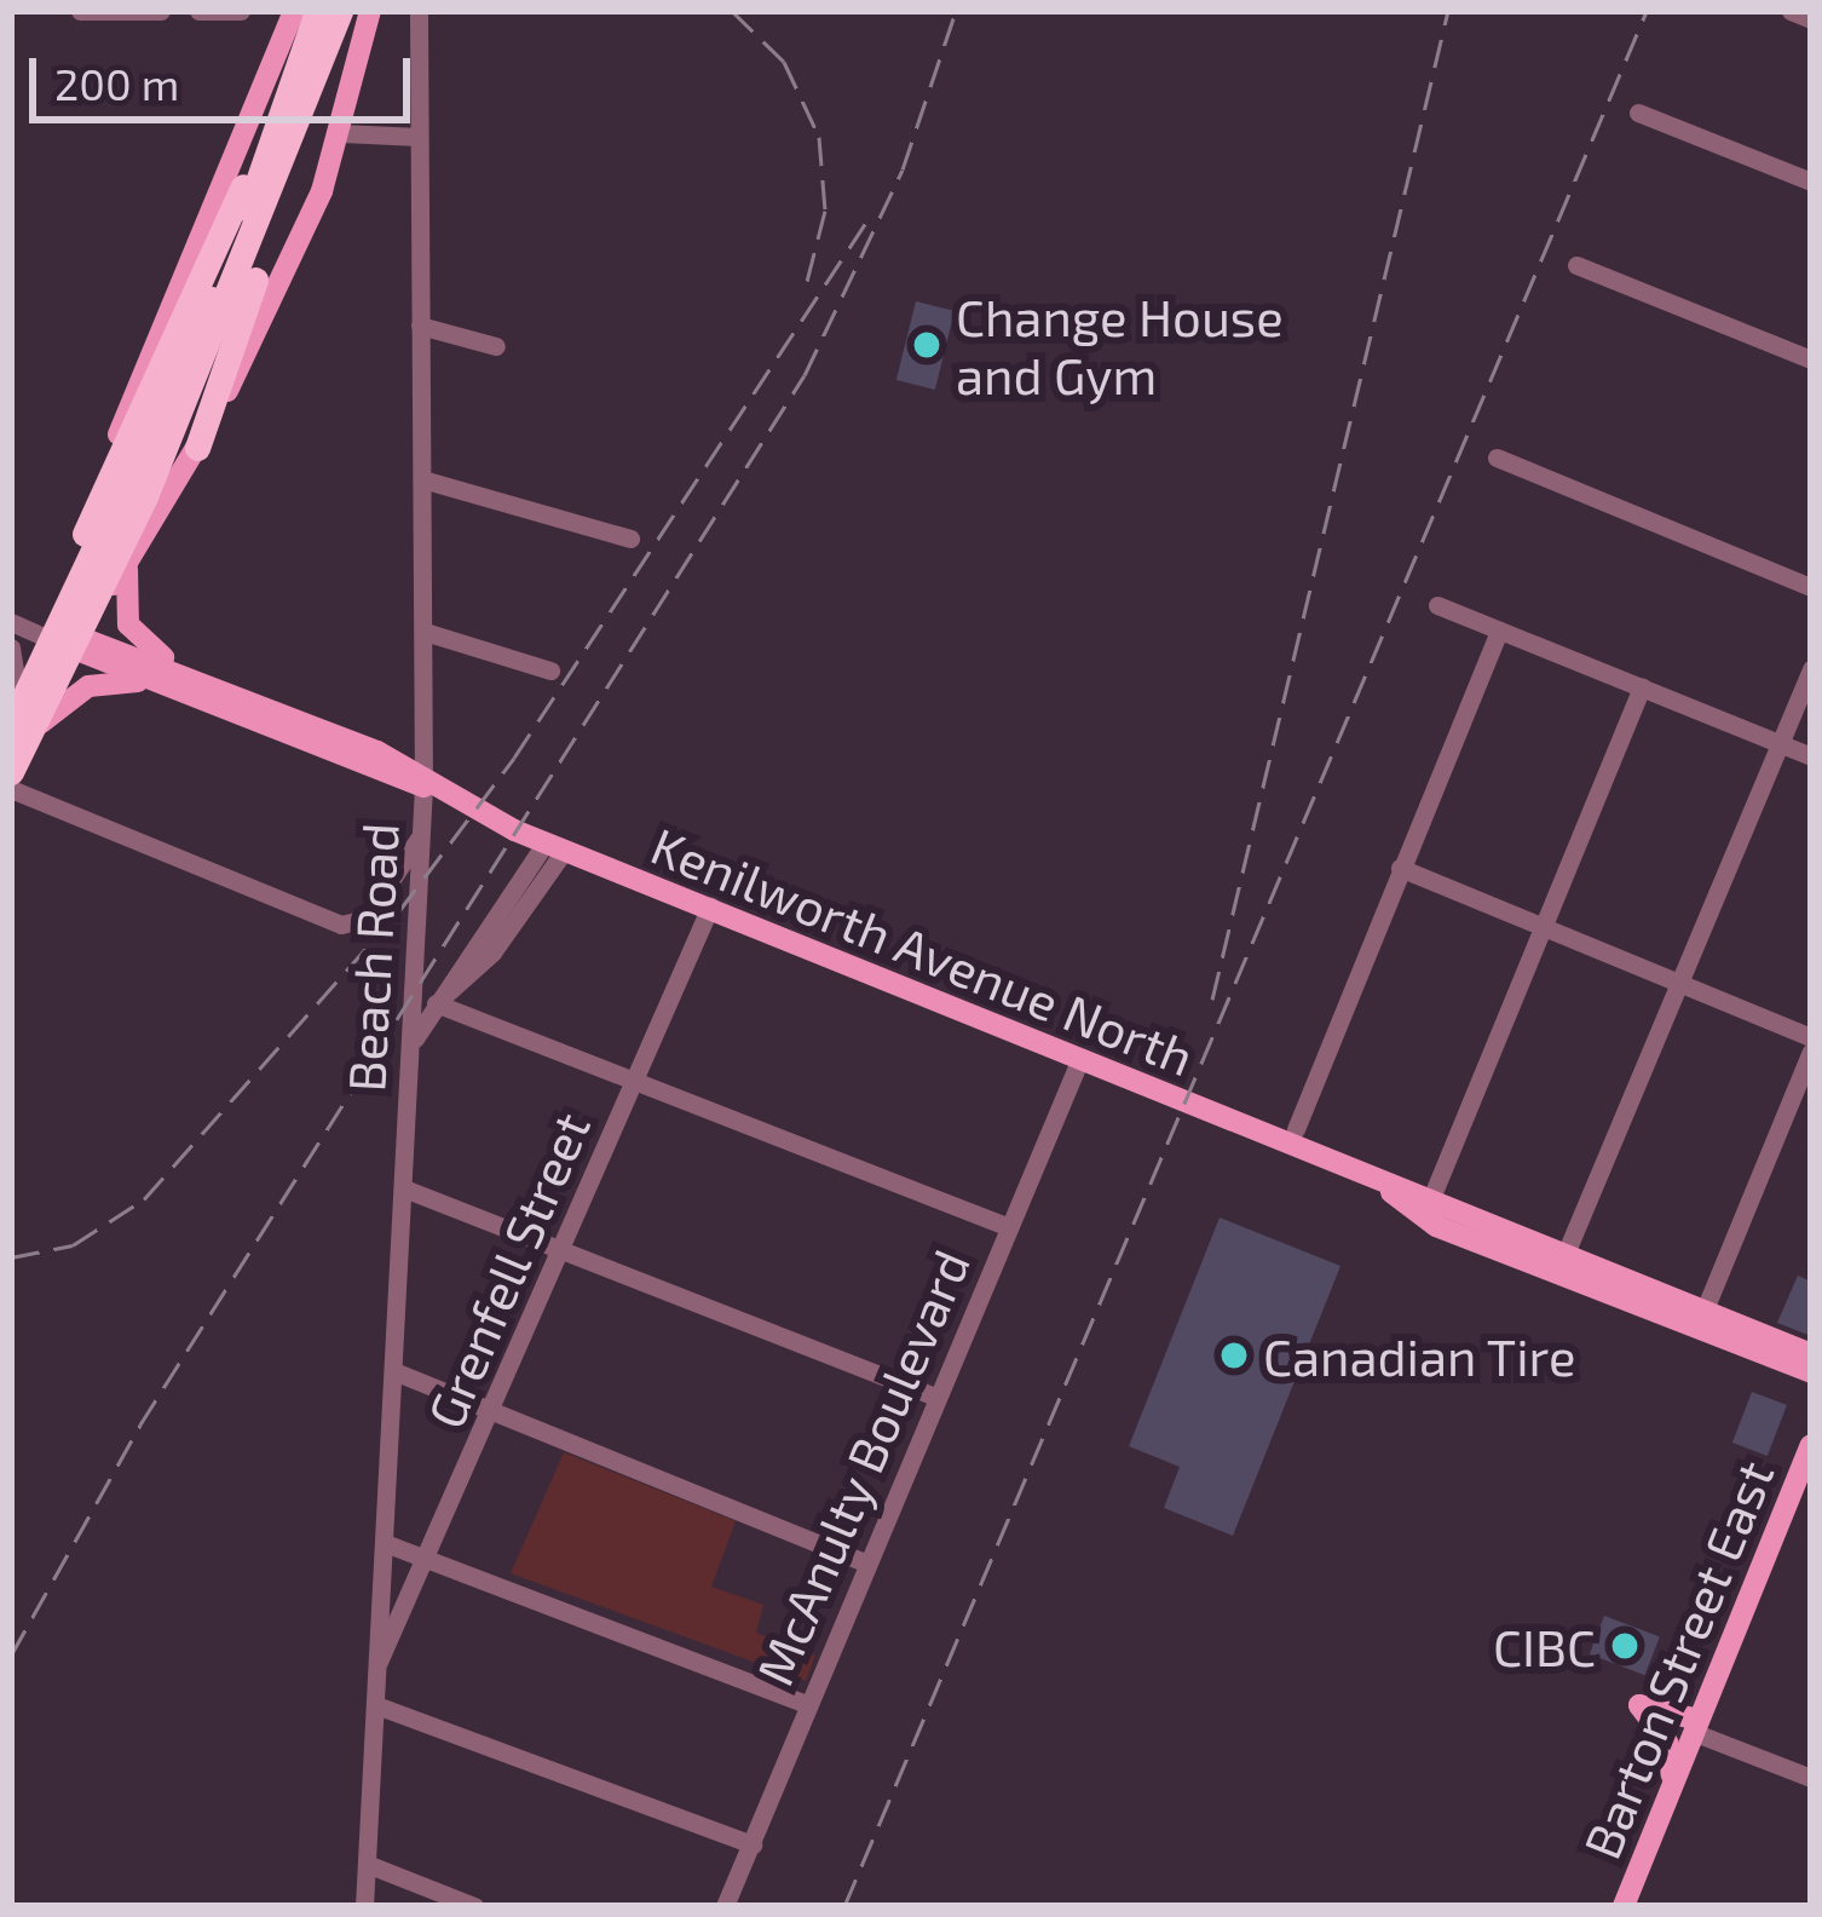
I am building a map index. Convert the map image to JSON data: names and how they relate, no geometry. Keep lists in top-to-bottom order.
{
  "streets": {
    "main road": ["Kenilworth Avenue North", "Barton Street East"],
    "street": ["Beach Road", "Grenfell Street", "McAnulty Boulevard"]
  },
  "crossings": [
    ["Kenilworth Avenue North", "Beach Road"],
    ["Kenilworth Avenue North", "Grenfell Street"],
    ["Kenilworth Avenue North", "McAnulty Boulevard"],
    ["Beach Road", "Grenfell Street"]
  ],
  "places": ["Change House and Gym", "Canadian Tire", "CIBC"],
  "scale_bar": "200 m"
}
